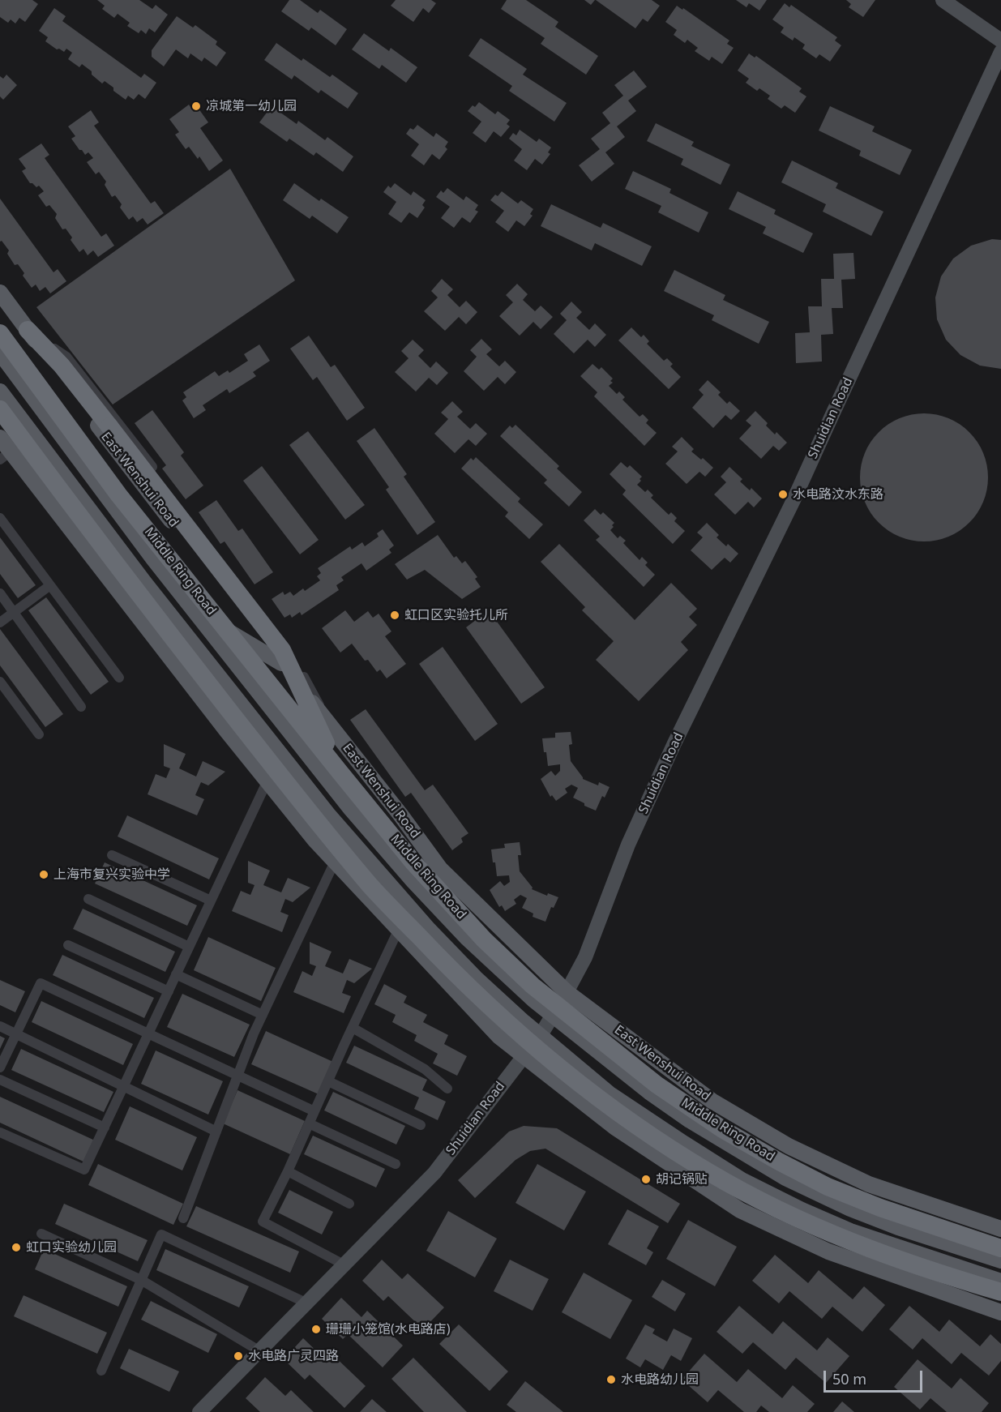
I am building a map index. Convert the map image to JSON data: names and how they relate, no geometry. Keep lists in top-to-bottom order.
{
  "streets": {
    "highway": ["Middle Ring Road"],
    "main road": ["Shuidian Road", "East Wenshui Road"]
  },
  "crossings": [
    ["Shuidian Road", "East Wenshui Road"]
  ],
  "places": [
    "凉城第一幼儿园",
    "水电路汶水东路",
    "虹口区实验托儿所",
    "上海市复兴实验中学",
    "胡记锅贴",
    "虹口实验幼儿园",
    "珊珊小笼馆(水电路店)",
    "水电路广灵四路",
    "水电路幼儿园"
  ],
  "scale_bar": "50 m"
}
